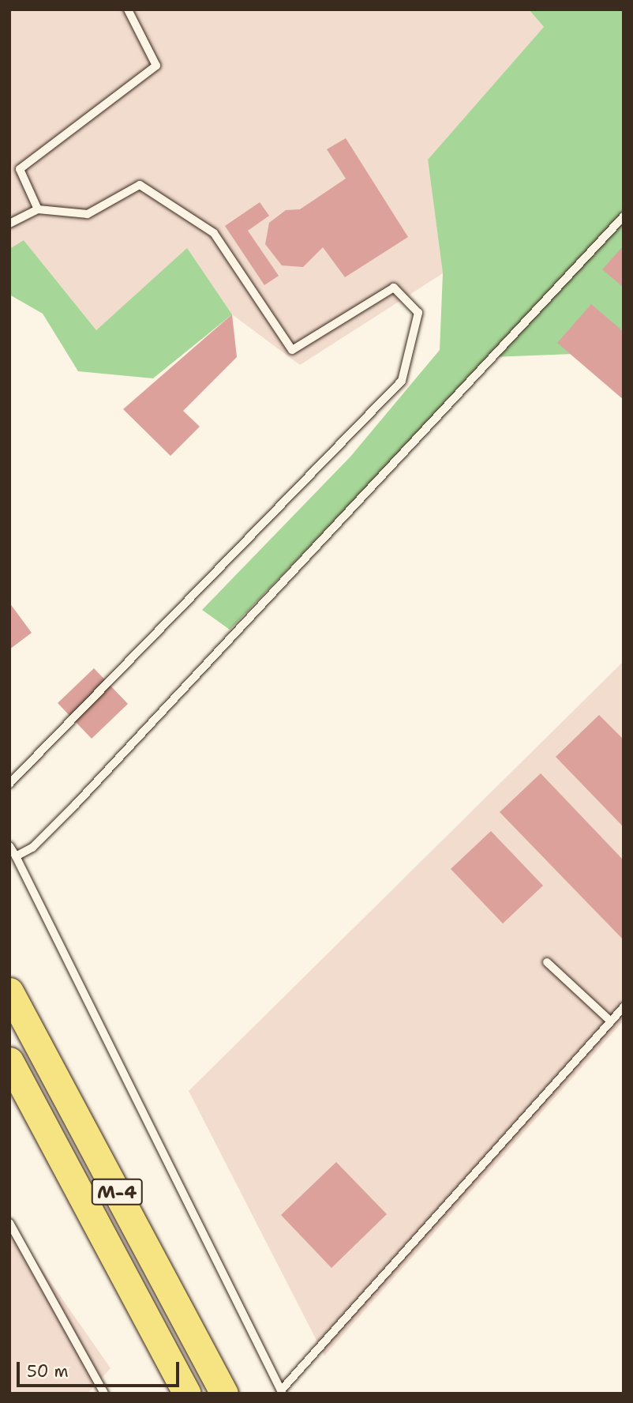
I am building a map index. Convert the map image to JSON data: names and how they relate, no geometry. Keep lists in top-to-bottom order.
{
  "streets": {
    "main road": ["М-4"]
  },
  "scale_bar": "50 m"
}
